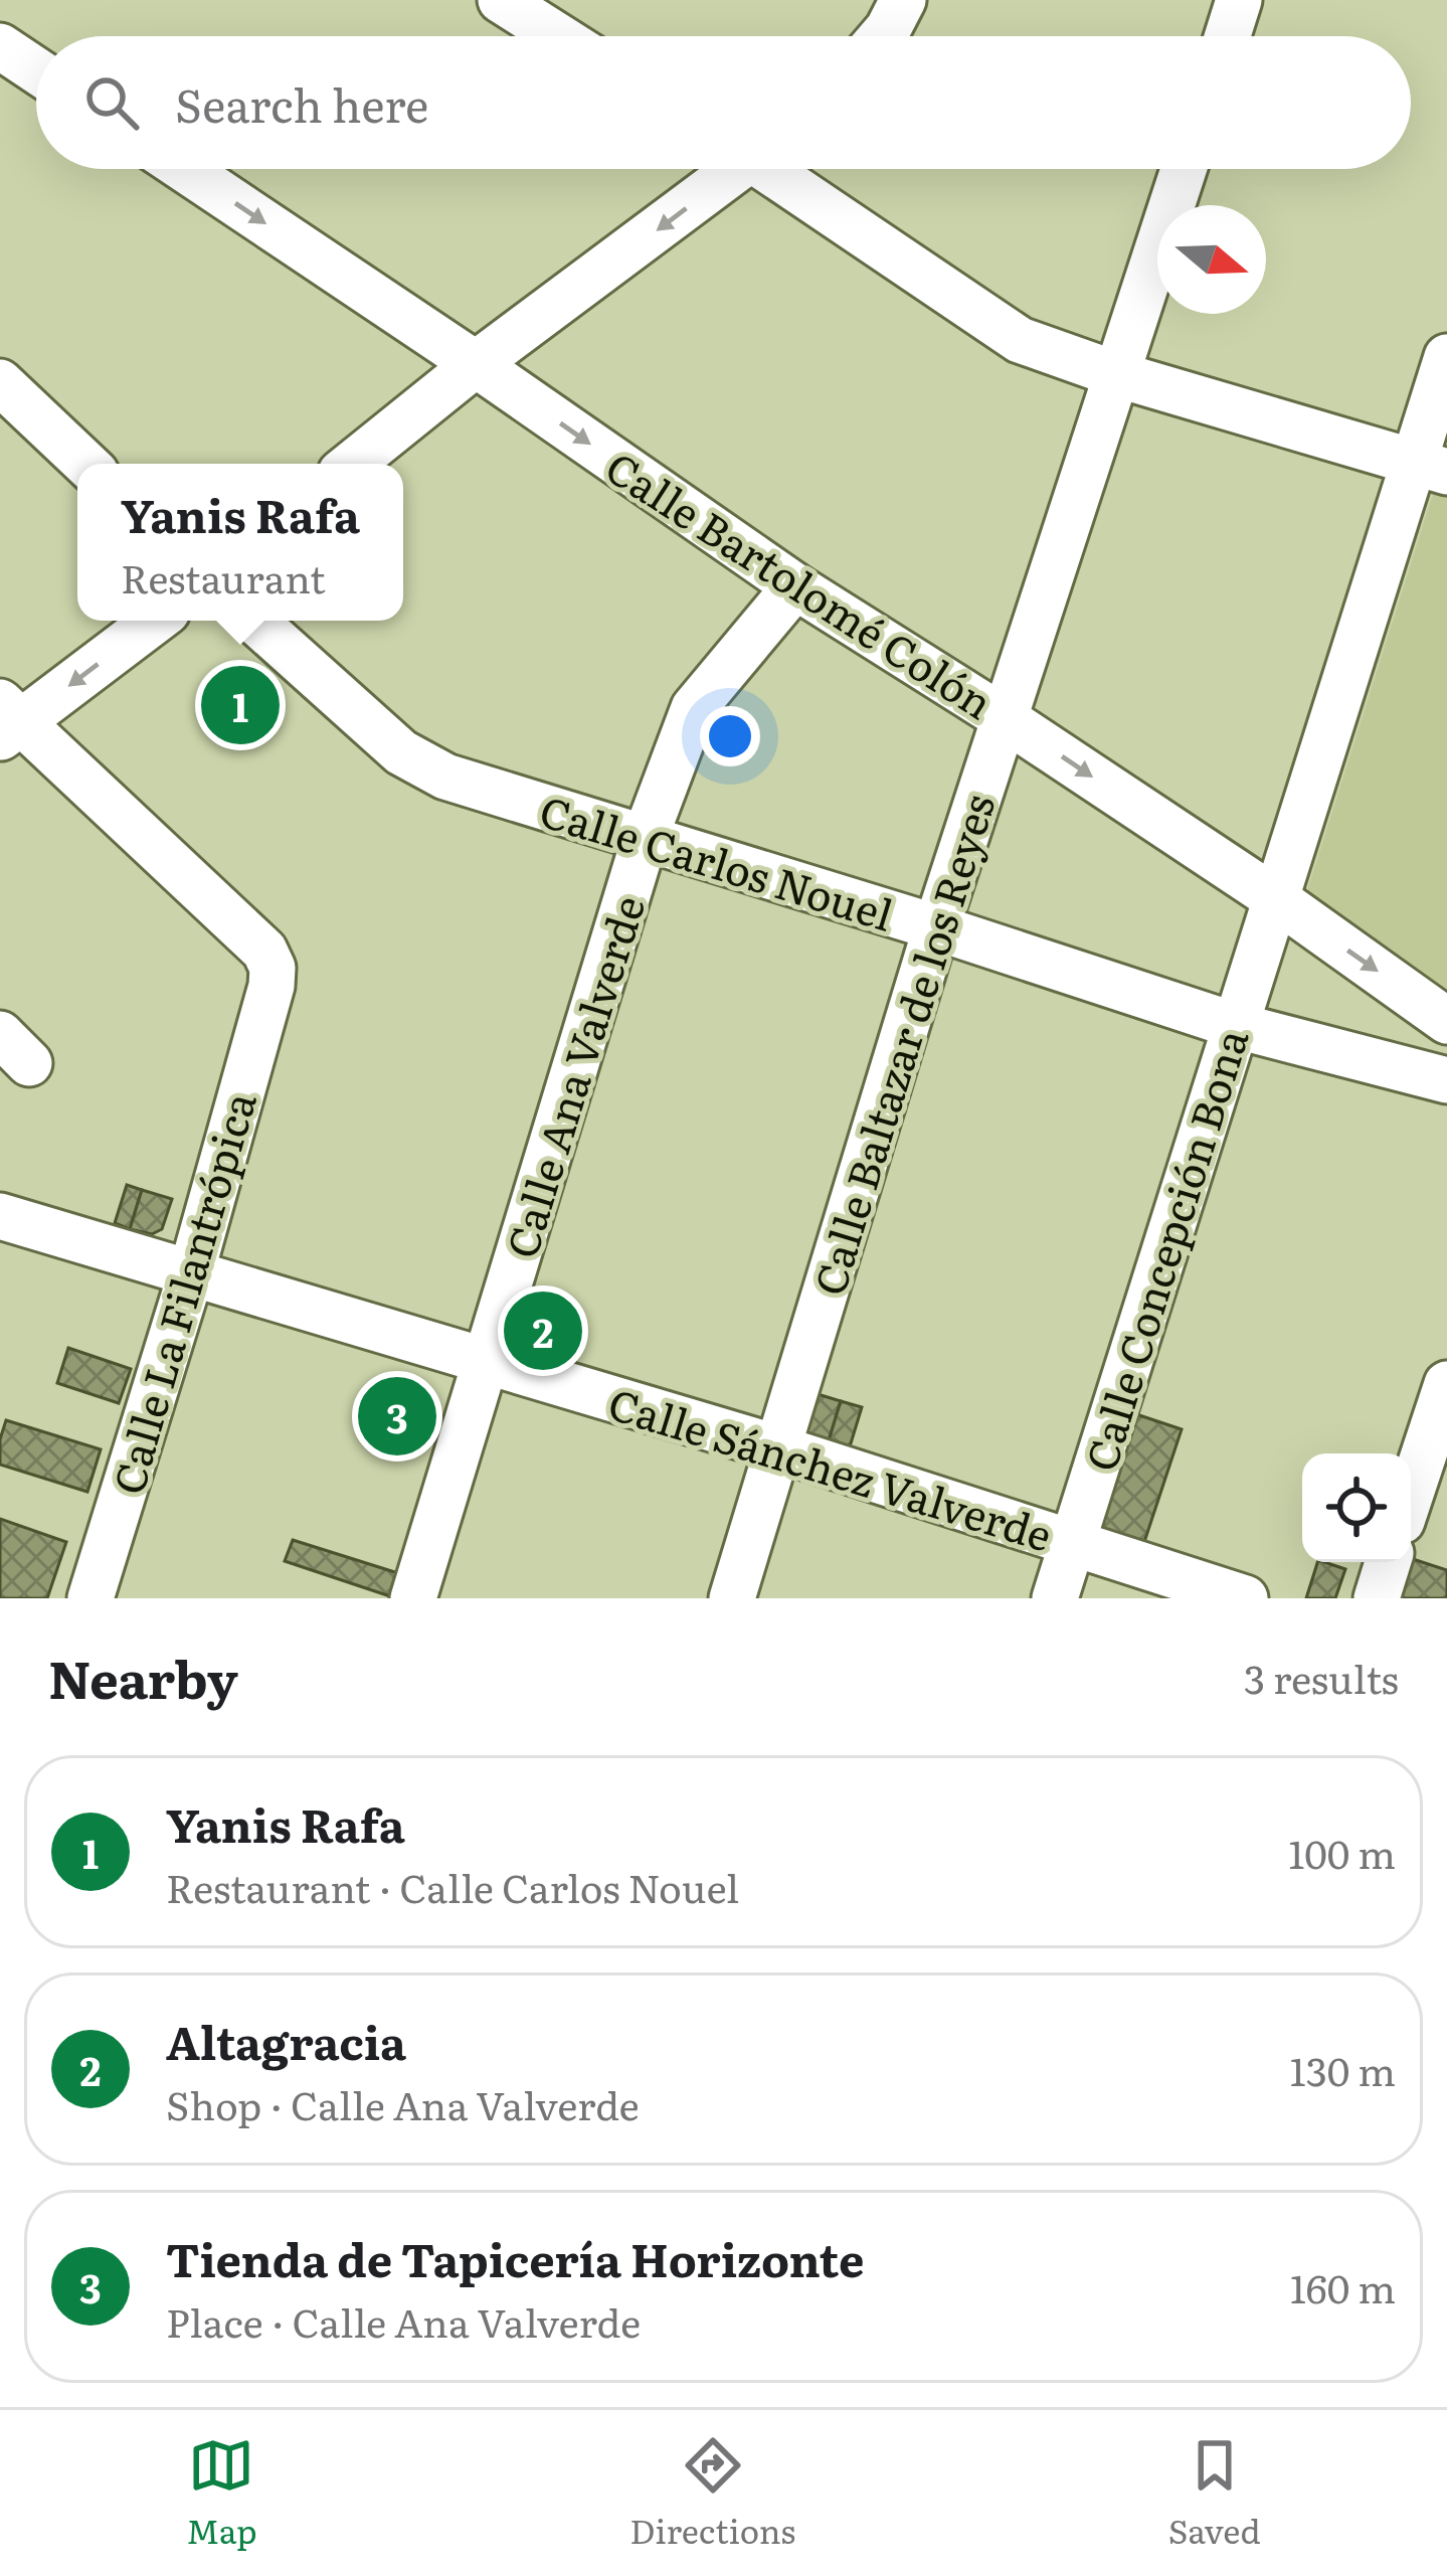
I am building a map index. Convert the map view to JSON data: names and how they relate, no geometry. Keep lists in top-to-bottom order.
{
  "streets": {
    "street": [
      "Calle Bartolomé Colón",
      "Calle Carlos Nouel",
      "Calle Baltazar de los Reyes",
      "Calle Ana Valverde",
      "Calle Concepción Bona",
      "Calle La Filantrópica",
      "Calle Sánchez Valverde"
    ]
  },
  "crossings": [
    ["Calle Bartolomé Colón", "Calle Baltazar de los Reyes"],
    ["Calle Bartolomé Colón", "Calle Ana Valverde"],
    ["Calle Bartolomé Colón", "Calle Concepción Bona"],
    ["Calle Carlos Nouel", "Calle Baltazar de los Reyes"],
    ["Calle Carlos Nouel", "Calle Ana Valverde"],
    ["Calle Carlos Nouel", "Calle Concepción Bona"],
    ["Calle Baltazar de los Reyes", "Calle Sánchez Valverde"],
    ["Calle Ana Valverde", "Calle Sánchez Valverde"],
    ["Calle Concepción Bona", "Calle Sánchez Valverde"],
    ["Calle La Filantrópica", "Calle Sánchez Valverde"]
  ],
  "north": "right",
  "page": {
    "search": "Search here",
    "popup": ["Yanis Rafa", "Restaurant"],
    "pins": ["1", "2", "3"],
    "heading": ["Nearby", "3 results"],
    "list": [
      {
        "mark": "1",
        "name": "Yanis Rafa",
        "note": "Restaurant · Calle Carlos Nouel",
        "value": "100 m"
      },
      {
        "mark": "2",
        "name": "Altagracia",
        "note": "Shop · Calle Ana Valverde",
        "value": "130 m"
      },
      {
        "mark": "3",
        "name": "Tienda de Tapicería Horizonte",
        "note": "Place · Calle Ana Valverde",
        "value": "160 m"
      }
    ],
    "nav": ["Map", "Directions", "Saved"]
  }
}
